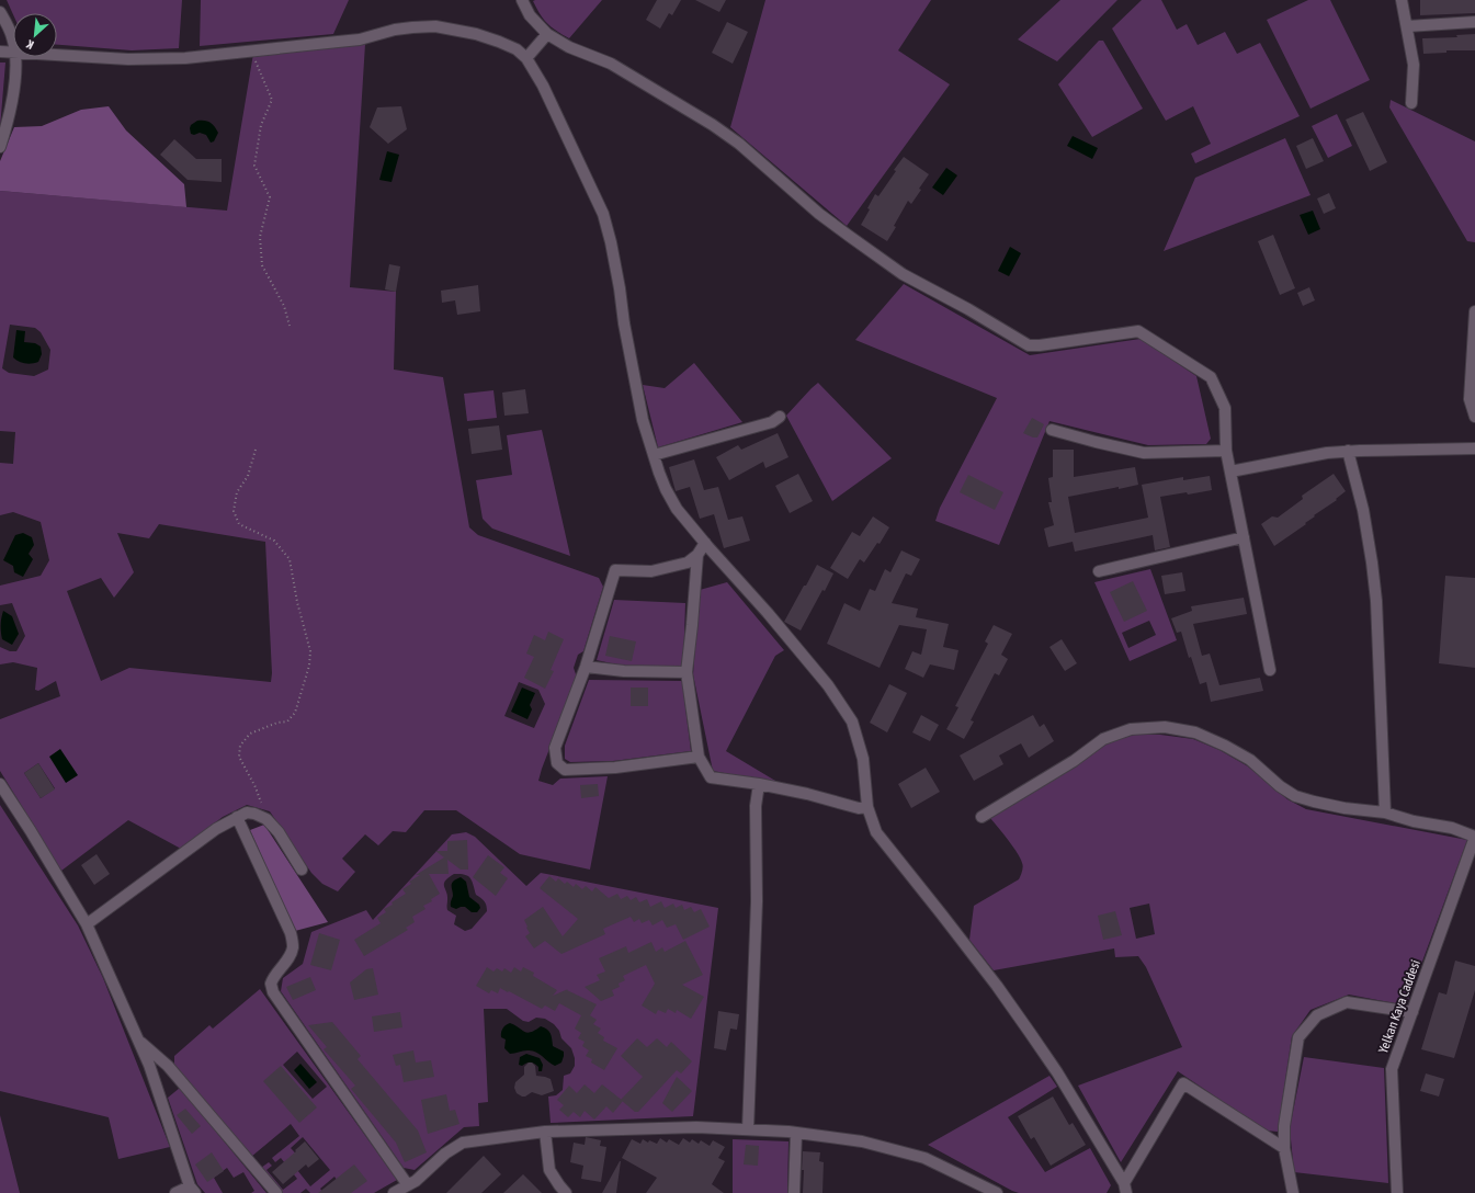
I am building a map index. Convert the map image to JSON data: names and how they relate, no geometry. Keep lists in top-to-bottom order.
{
  "streets": {
    "street": ["Yelkan Kaya Caddesi"]
  },
  "north": "bottom left"
}
